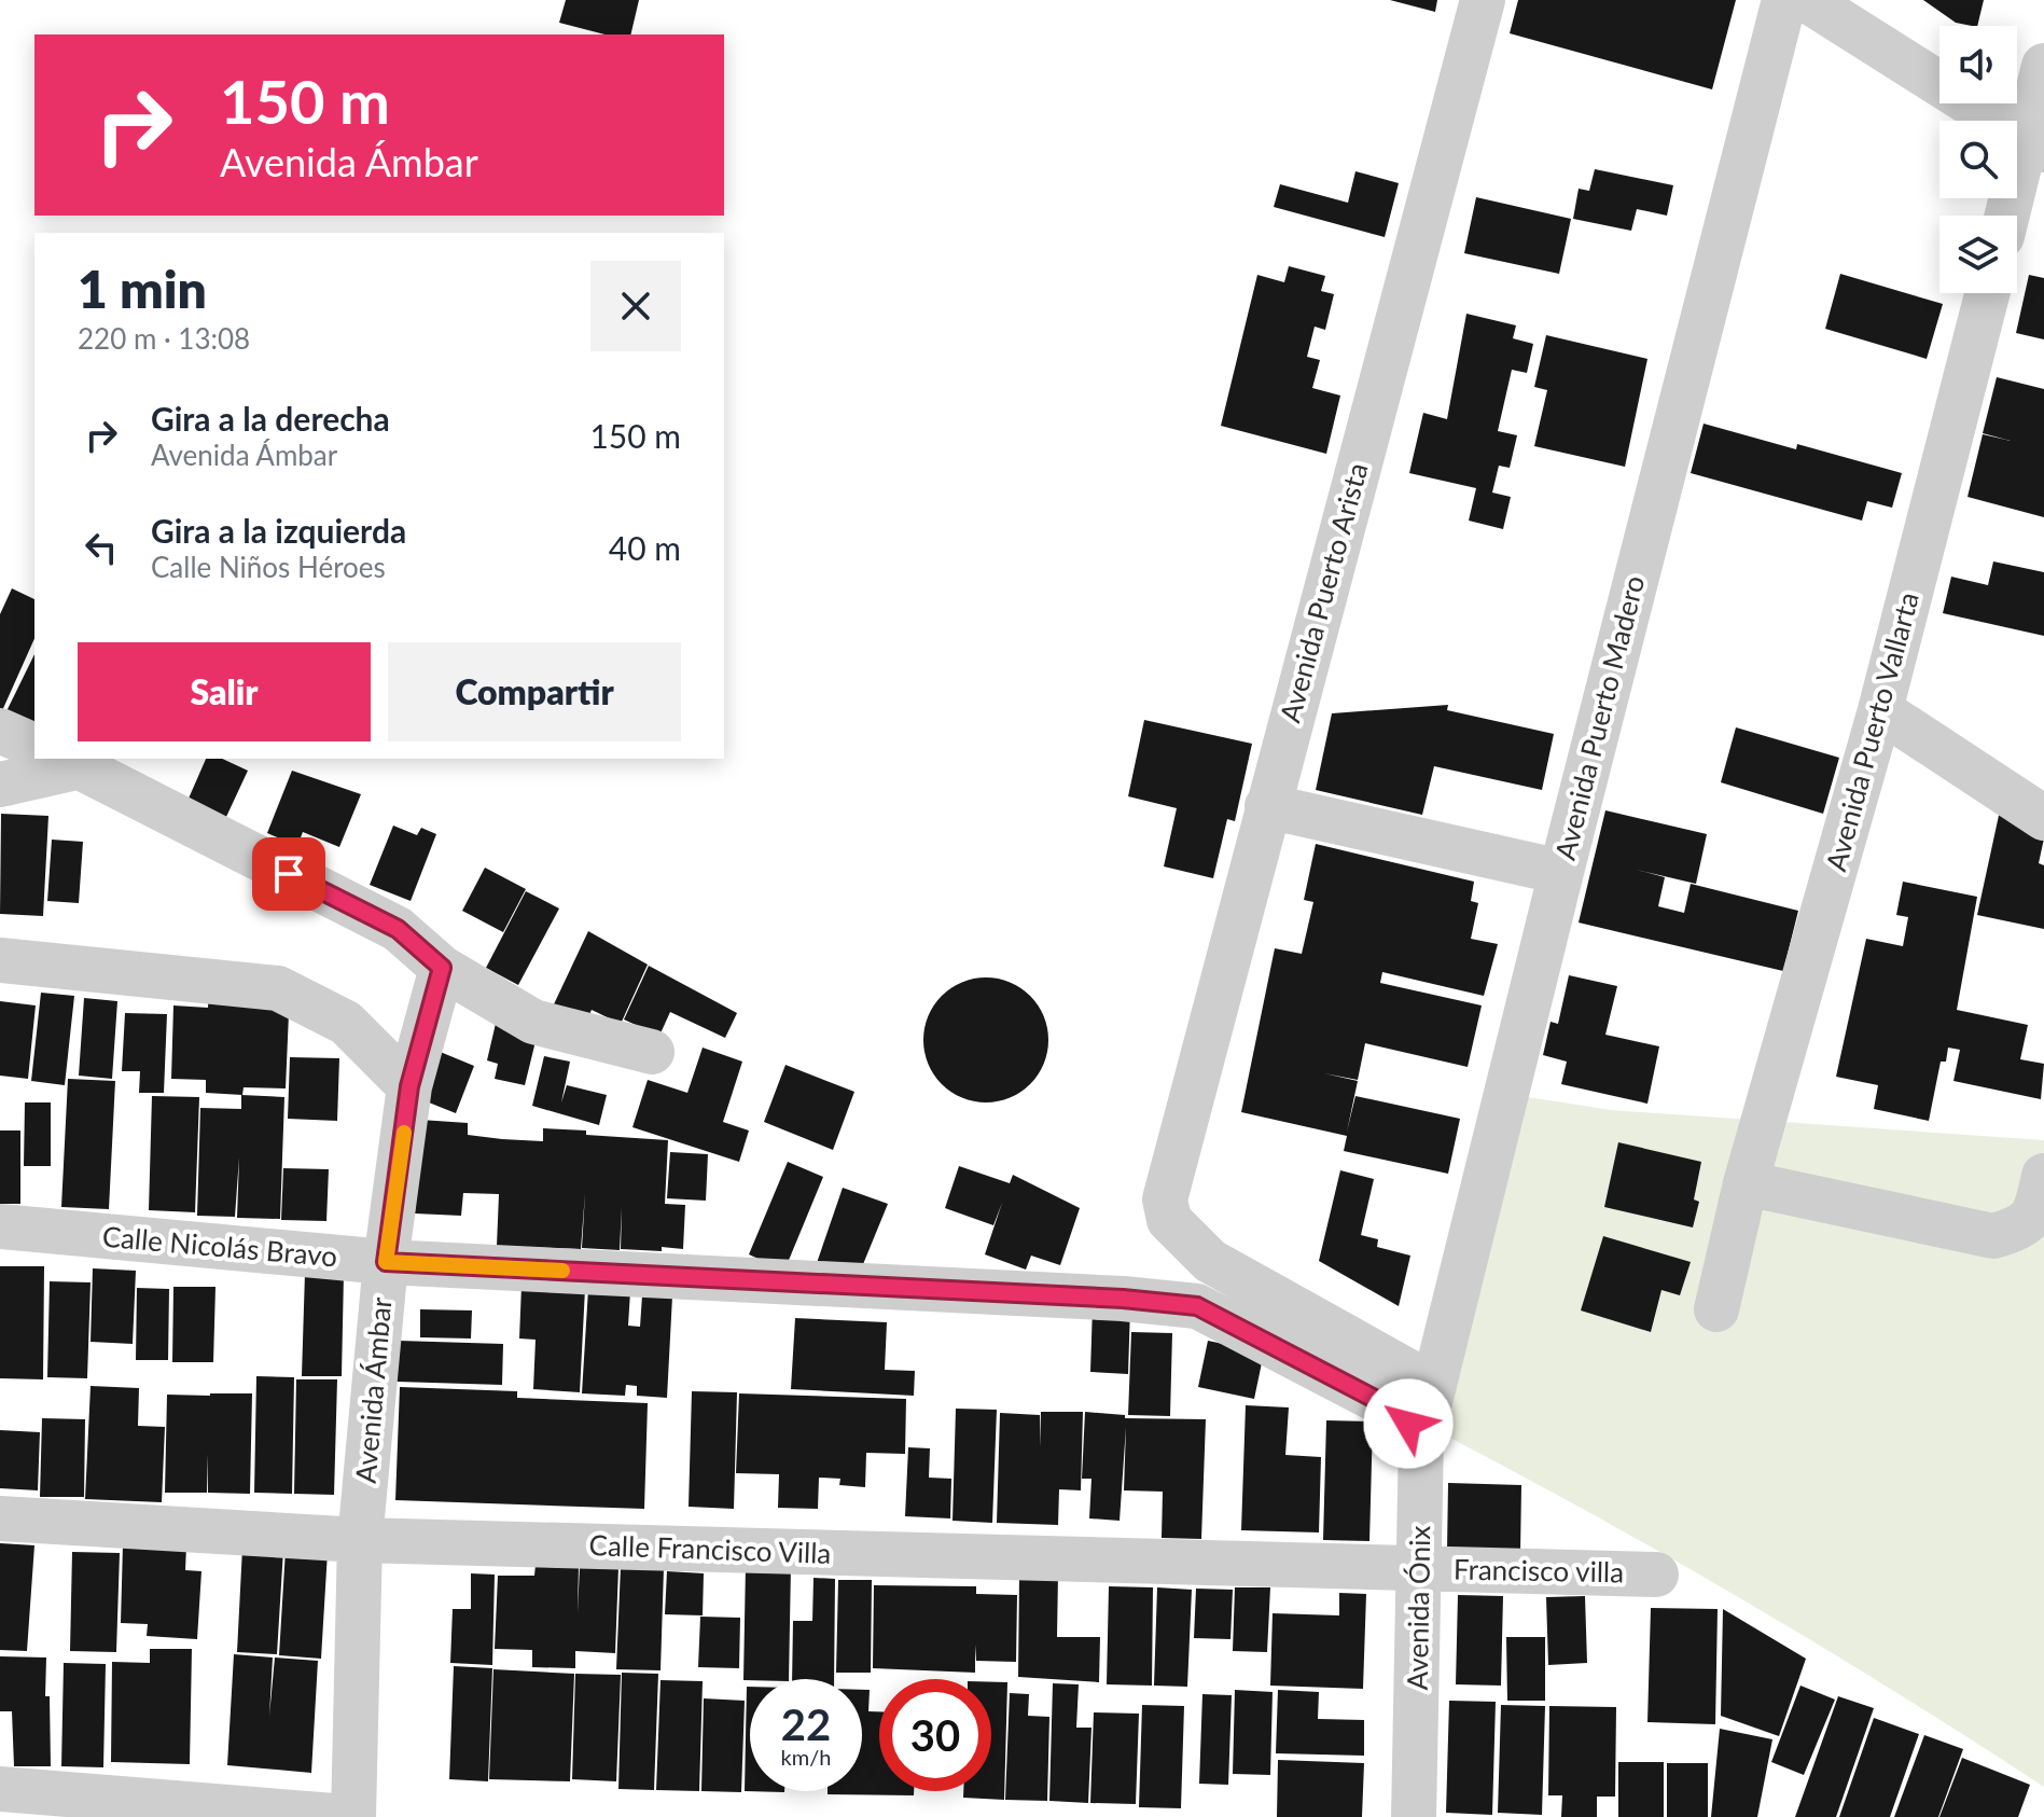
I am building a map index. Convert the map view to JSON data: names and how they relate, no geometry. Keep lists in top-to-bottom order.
{
  "streets": {
    "street": [
      "Avenida Puerto Arista",
      "Avenida Puerto Madero",
      "Avenida Puerto Vallarta",
      "Calle Nicolás Bravo",
      "Avenida Ámbar",
      "Calle Francisco Villa",
      "Francisco villa",
      "Avenida Ónix"
    ]
  },
  "crossings": [
    ["Avenida Puerto Arista", "Avenida Puerto Madero"],
    ["Avenida Puerto Madero", "Calle Nicolás Bravo"],
    ["Avenida Puerto Madero", "Avenida Ónix"],
    ["Calle Nicolás Bravo", "Avenida Ámbar"],
    ["Calle Nicolás Bravo", "Avenida Ónix"],
    ["Avenida Ámbar", "Calle Francisco Villa"],
    ["Calle Francisco Villa", "Francisco villa"],
    ["Calle Francisco Villa", "Avenida Ónix"],
    ["Francisco villa", "Avenida Ónix"]
  ],
  "page": {
    "turn": ["150 m", "Avenida Ámbar"],
    "heading": ["1 min", "220 m · 13:08"],
    "list": [
      {
        "name": "Gira a la derecha",
        "note": "Avenida Ámbar",
        "value": "150 m"
      },
      {
        "name": "Gira a la izquierda",
        "note": "Calle Niños Héroes",
        "value": "40 m"
      }
    ],
    "buttons": ["Salir", "Compartir"],
    "speed": "22 km/h",
    "limit": "30"
  }
}
